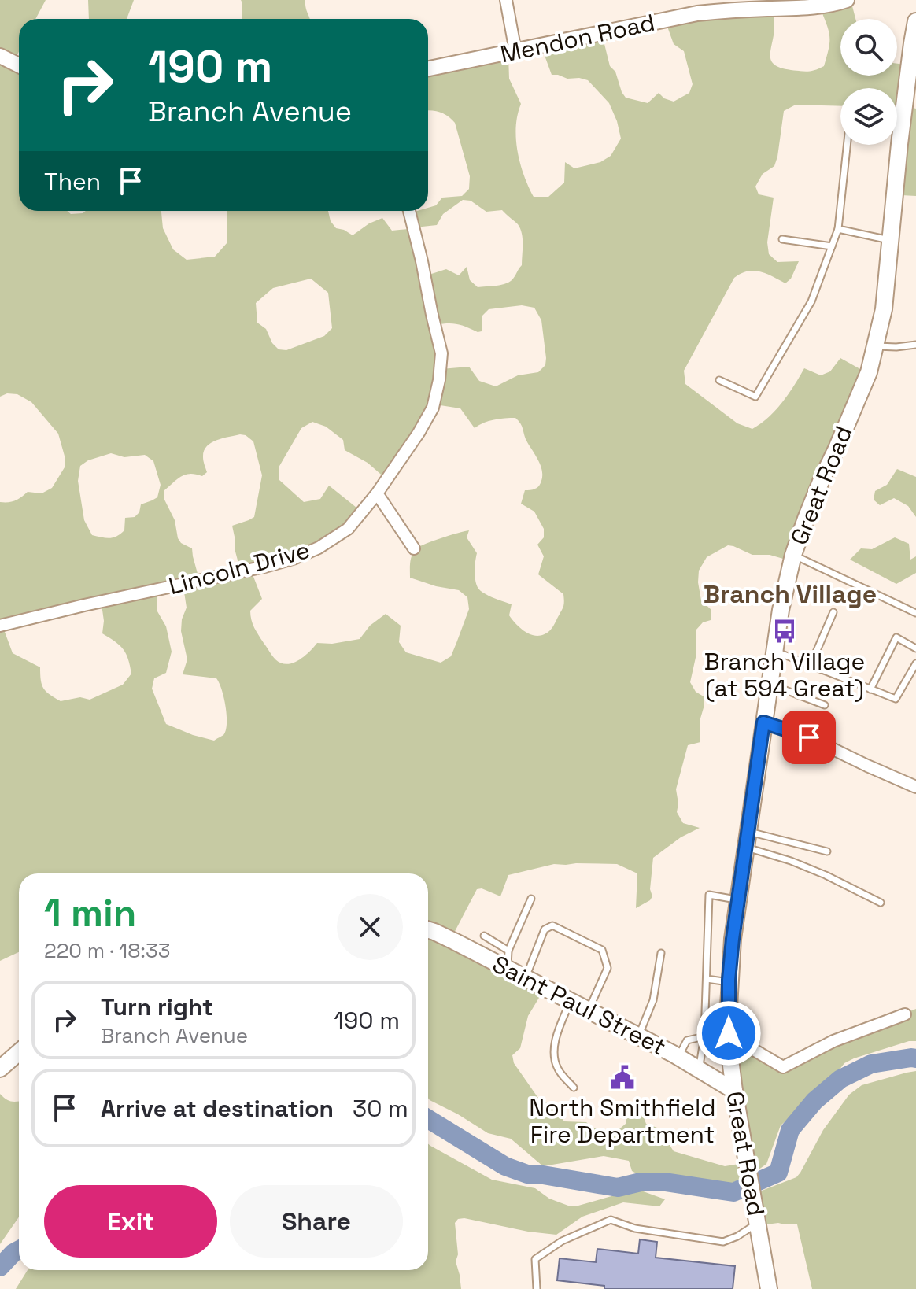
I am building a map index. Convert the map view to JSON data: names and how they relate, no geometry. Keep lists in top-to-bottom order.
{
  "streets": {
    "main road": ["Great Road", "Saint Paul Street"],
    "street": ["Mendon Road", "Lincoln Drive"]
  },
  "crossings": [
    ["Great Road", "Saint Paul Street"]
  ],
  "districts": ["Branch Village"],
  "places": {
    "bus stop": ["Branch Village (at 594 Great)"],
    "public building": ["North Smithfield Fire Department"]
  },
  "page": {
    "turn": ["190 m", "Branch Avenue"],
    "then": "Then",
    "heading": ["1 min", "220 m · 18:33"],
    "list": [
      {
        "name": "Turn right",
        "note": "Branch Avenue",
        "value": "190 m"
      },
      {
        "name": "Arrive at destination",
        "value": "30 m"
      }
    ],
    "buttons": ["Exit", "Share"]
  }
}
